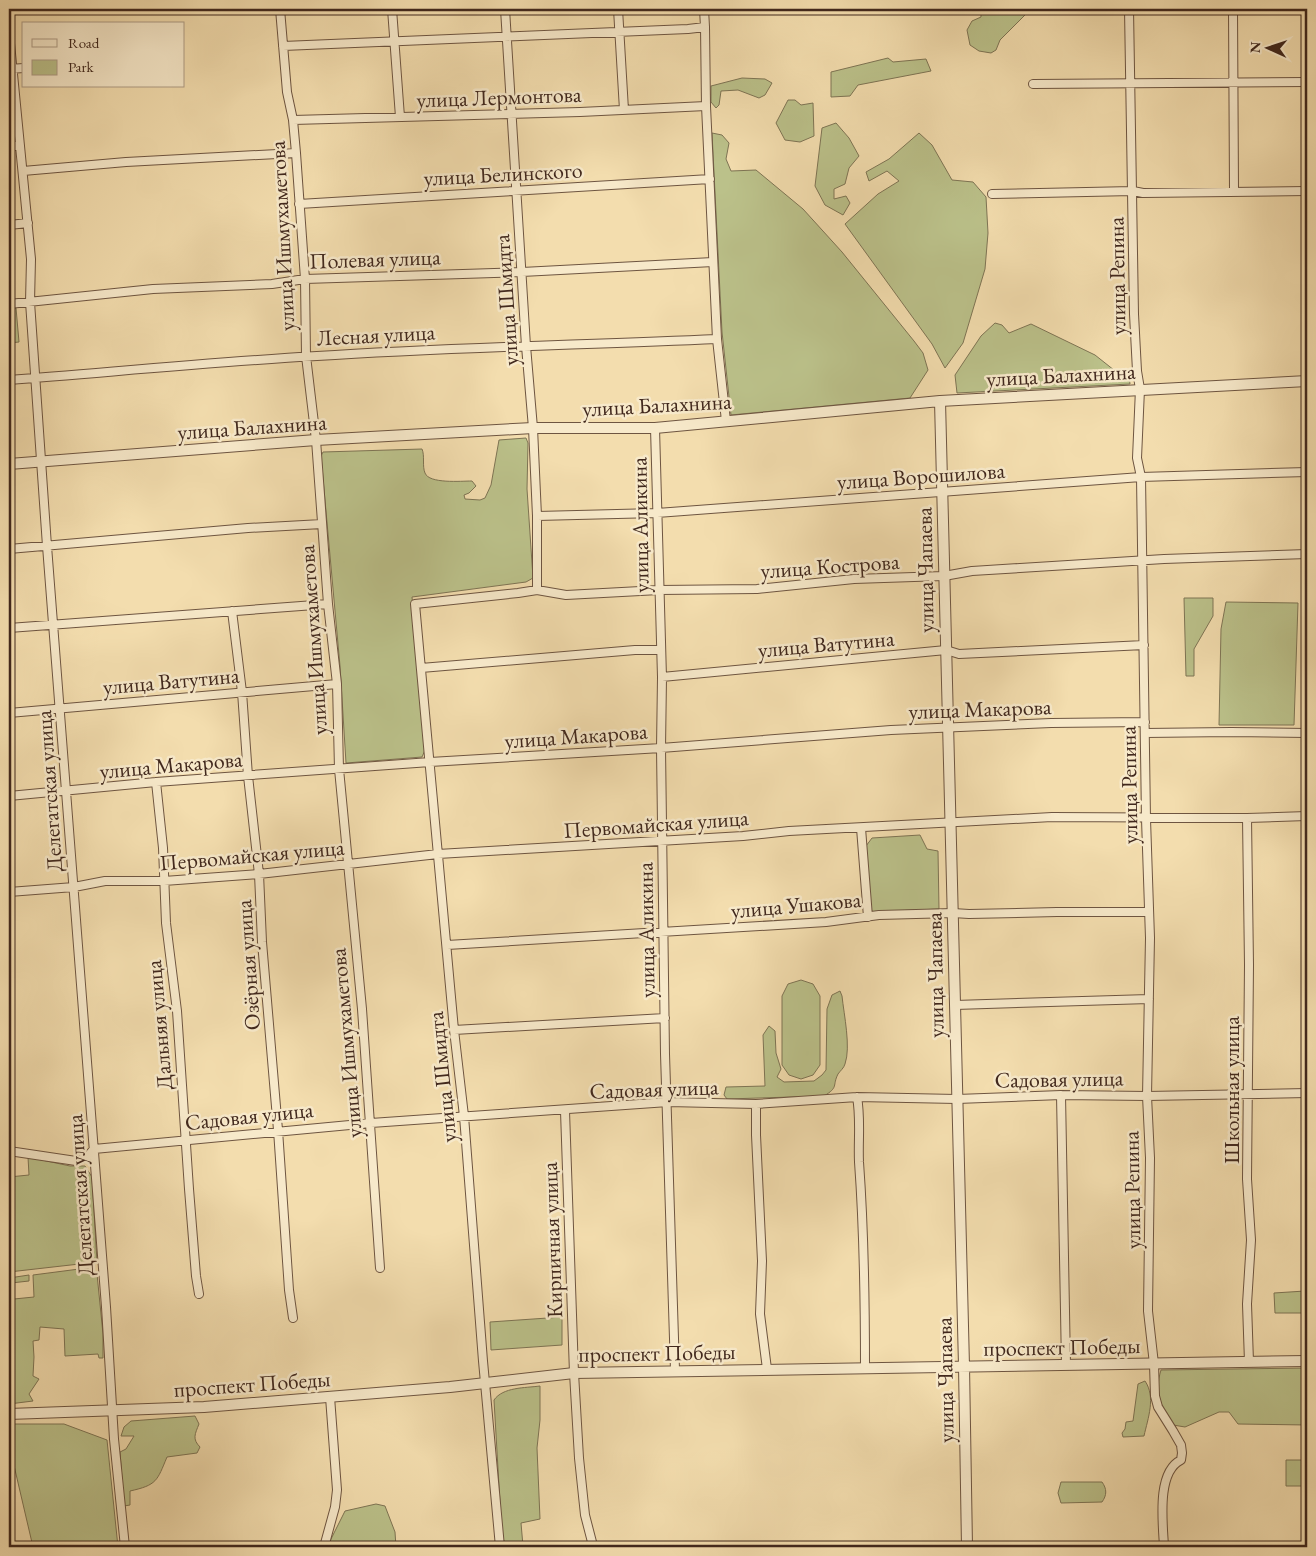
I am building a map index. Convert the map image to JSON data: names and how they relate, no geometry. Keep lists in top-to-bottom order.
{
  "streets": {
    "street": [
      "улица Лермонтова",
      "улица Белинского",
      "улица Ишмухаметова",
      "Полевая улица",
      "улица Репина",
      "улица Шмидта",
      "Лесная улица",
      "улица Балахнина",
      "улица Ворошилова",
      "улица Аликина",
      "улица Кострова",
      "улица Чапаева",
      "улица Ватутина",
      "улица Макарова",
      "Делегатская улица",
      "Первомайская улица",
      "улица Ушакова",
      "Озёрная улица",
      "Дальняя улица",
      "Садовая улица",
      "Школьная улица",
      "Кирпичная улица",
      "проспект Победы"
    ]
  },
  "crossings": [
    ["улица Лермонтова", "улица Ишмухаметова"],
    ["улица Лермонтова", "улица Шмидта"],
    ["улица Белинского", "улица Ишмухаметова"],
    ["улица Белинского", "улица Шмидта"],
    ["улица Ишмухаметова", "Полевая улица"],
    ["улица Ишмухаметова", "Лесная улица"],
    ["улица Ишмухаметова", "улица Балахнина"],
    ["улица Ишмухаметова", "улица Ватутина"],
    ["улица Ишмухаметова", "улица Макарова"],
    ["улица Ишмухаметова", "Первомайская улица"],
    ["улица Ишмухаметова", "Садовая улица"],
    ["Полевая улица", "улица Шмидта"],
    ["Полевая улица", "Делегатская улица"],
    ["улица Репина", "улица Балахнина"],
    ["улица Репина", "улица Ворошилова"],
    ["улица Репина", "улица Кострова"],
    ["улица Репина", "улица Ватутина"],
    ["улица Репина", "улица Макарова"],
    ["улица Репина", "Первомайская улица"],
    ["улица Репина", "улица Ушакова"],
    ["улица Репина", "Садовая улица"],
    ["улица Репина", "проспект Победы"],
    ["улица Шмидта", "Лесная улица"],
    ["улица Шмидта", "улица Балахнина"],
    ["улица Шмидта", "улица Ворошилова"],
    ["улица Шмидта", "улица Кострова"],
    ["улица Шмидта", "улица Макарова"],
    ["улица Шмидта", "Первомайская улица"],
    ["улица Шмидта", "улица Ушакова"],
    ["улица Шмидта", "Садовая улица"],
    ["улица Шмидта", "проспект Победы"],
    ["Лесная улица", "Делегатская улица"],
    ["улица Балахнина", "улица Аликина"],
    ["улица Балахнина", "улица Чапаева"],
    ["улица Балахнина", "Делегатская улица"],
    ["улица Ворошилова", "улица Аликина"],
    ["улица Ворошилова", "улица Чапаева"],
    ["улица Аликина", "улица Кострова"],
    ["улица Аликина", "улица Ватутина"],
    ["улица Аликина", "улица Макарова"],
    ["улица Аликина", "Первомайская улица"],
    ["улица Аликина", "улица Ушакова"],
    ["улица Аликина", "Садовая улица"],
    ["улица Аликина", "проспект Победы"],
    ["улица Кострова", "улица Чапаева"],
    ["улица Чапаева", "улица Ватутина"],
    ["улица Чапаева", "улица Макарова"],
    ["улица Чапаева", "Первомайская улица"],
    ["улица Чапаева", "улица Ушакова"],
    ["улица Чапаева", "Садовая улица"],
    ["улица Чапаева", "проспект Победы"],
    ["улица Ватутина", "Делегатская улица"],
    ["улица Ватутина", "Озёрная улица"],
    ["улица Макарова", "Делегатская улица"],
    ["улица Макарова", "Озёрная улица"],
    ["улица Макарова", "Дальняя улица"],
    ["Делегатская улица", "Первомайская улица"],
    ["Делегатская улица", "Садовая улица"],
    ["Делегатская улица", "проспект Победы"],
    ["Первомайская улица", "Озёрная улица"],
    ["Первомайская улица", "Дальняя улица"],
    ["Первомайская улица", "Школьная улица"],
    ["Озёрная улица", "Садовая улица"],
    ["Дальняя улица", "Садовая улица"],
    ["Садовая улица", "Школьная улица"],
    ["Садовая улица", "Кирпичная улица"],
    ["Школьная улица", "проспект Победы"],
    ["Кирпичная улица", "проспект Победы"]
  ],
  "legend": ["Road", "Park"],
  "north": "left"
}
